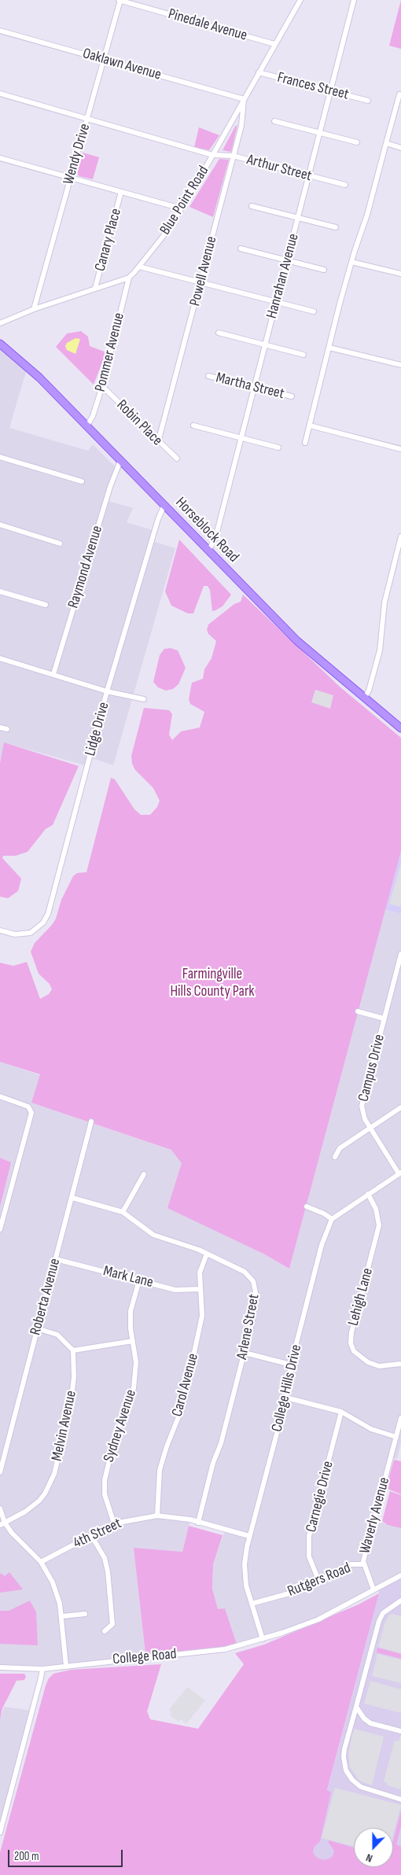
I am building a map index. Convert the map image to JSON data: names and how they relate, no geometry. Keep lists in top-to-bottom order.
{
  "streets": {
    "main road": ["Horseblock Road"],
    "street": [
      "Pinedale Avenue",
      "Oaklawn Avenue",
      "Frances Street",
      "Wendy Drive",
      "Arthur Street",
      "Blue Point Road",
      "Canary Place",
      "Powell Avenue",
      "Hanrahan Avenue",
      "Pommer Avenue",
      "Martha Street",
      "Robin Place",
      "Raymond Avenue",
      "Lidge Drive",
      "Campus Drive",
      "Mark Lane",
      "Roberta Avenue",
      "Lehigh Lane",
      "Arlene Street",
      "Carol Avenue",
      "College Hills Drive",
      "Melvin Avenue",
      "Sydney Avenue",
      "Carnegie Drive",
      "Waverly Avenue",
      "4th Street",
      "Rutgers Road",
      "College Road"
    ]
  },
  "crossings": [
    ["Pinedale Avenue", "Wendy Drive"],
    ["Pinedale Avenue", "Blue Point Road"],
    ["Oaklawn Avenue", "Wendy Drive"],
    ["Oaklawn Avenue", "Blue Point Road"],
    ["Oaklawn Avenue", "Powell Avenue"],
    ["Frances Street", "Blue Point Road"],
    ["Frances Street", "Hanrahan Avenue"],
    ["Wendy Drive", "Arthur Street"],
    ["Arthur Street", "Blue Point Road"],
    ["Arthur Street", "Powell Avenue"],
    ["Arthur Street", "Hanrahan Avenue"],
    ["Blue Point Road", "Powell Avenue"],
    ["Blue Point Road", "Pommer Avenue"],
    ["Powell Avenue", "Robin Place"],
    ["Hanrahan Avenue", "Martha Street"],
    ["Hanrahan Avenue", "Horseblock Road"],
    ["Pommer Avenue", "Robin Place"],
    ["Pommer Avenue", "Horseblock Road"],
    ["Horseblock Road", "Raymond Avenue"],
    ["Horseblock Road", "Lidge Drive"],
    ["Mark Lane", "Roberta Avenue"],
    ["Mark Lane", "Carol Avenue"],
    ["Mark Lane", "Sydney Avenue"],
    ["Roberta Avenue", "Arlene Street"],
    ["Arlene Street", "Carol Avenue"],
    ["Arlene Street", "4th Street"],
    ["Carol Avenue", "4th Street"],
    ["College Hills Drive", "4th Street"],
    ["College Hills Drive", "Rutgers Road"],
    ["College Hills Drive", "College Road"],
    ["Sydney Avenue", "4th Street"],
    ["Carnegie Drive", "Rutgers Road"],
    ["Waverly Avenue", "Rutgers Road"],
    ["Waverly Avenue", "College Road"]
  ],
  "parks": ["Farmingville Hills County Park"],
  "scale_bar": "200 m",
  "north": "bottom"
}
